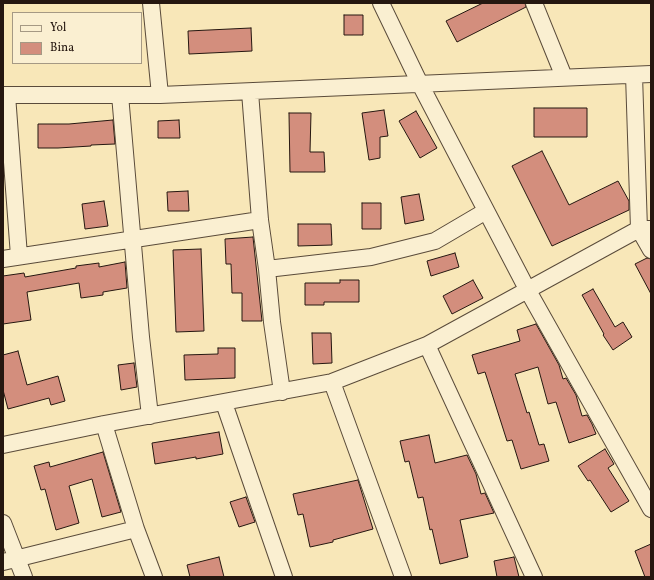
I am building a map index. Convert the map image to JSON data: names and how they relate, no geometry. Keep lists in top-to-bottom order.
{
  "legend": ["Yol", "Bina"]
}
